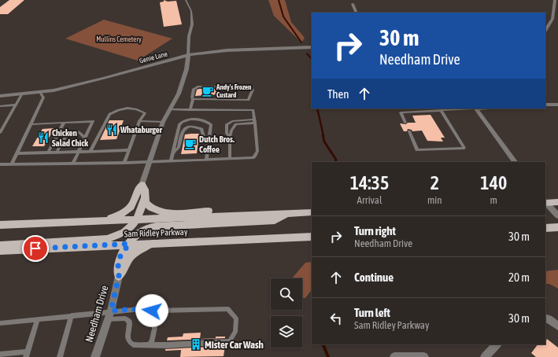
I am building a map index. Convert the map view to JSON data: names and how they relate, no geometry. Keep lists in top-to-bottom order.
{
  "streets": {
    "main road": ["Sam Ridley Parkway"],
    "street": ["Genie Lane", "Needham Drive"]
  },
  "parks": ["Mullins Cemetery"],
  "places": {
    "cafe": ["Andy's Frozen Custard", "Dutch Bros. Coffee"],
    "restaurant": ["Whataburger", "Chicken Salad Chick"],
    "building": ["Mister Car Wash"]
  },
  "page": {
    "turn": ["30 m", "Needham Drive"],
    "then": "Then",
    "eta": [
      "14:35",
      "Arrival",
      "2",
      "min",
      "140",
      "m"
    ],
    "list": [
      {
        "name": "Turn right",
        "note": "Needham Drive",
        "value": "30 m"
      },
      {
        "name": "Continue",
        "value": "20 m"
      },
      {
        "name": "Turn left",
        "note": "Sam Ridley Parkway",
        "value": "30 m"
      }
    ]
  }
}
